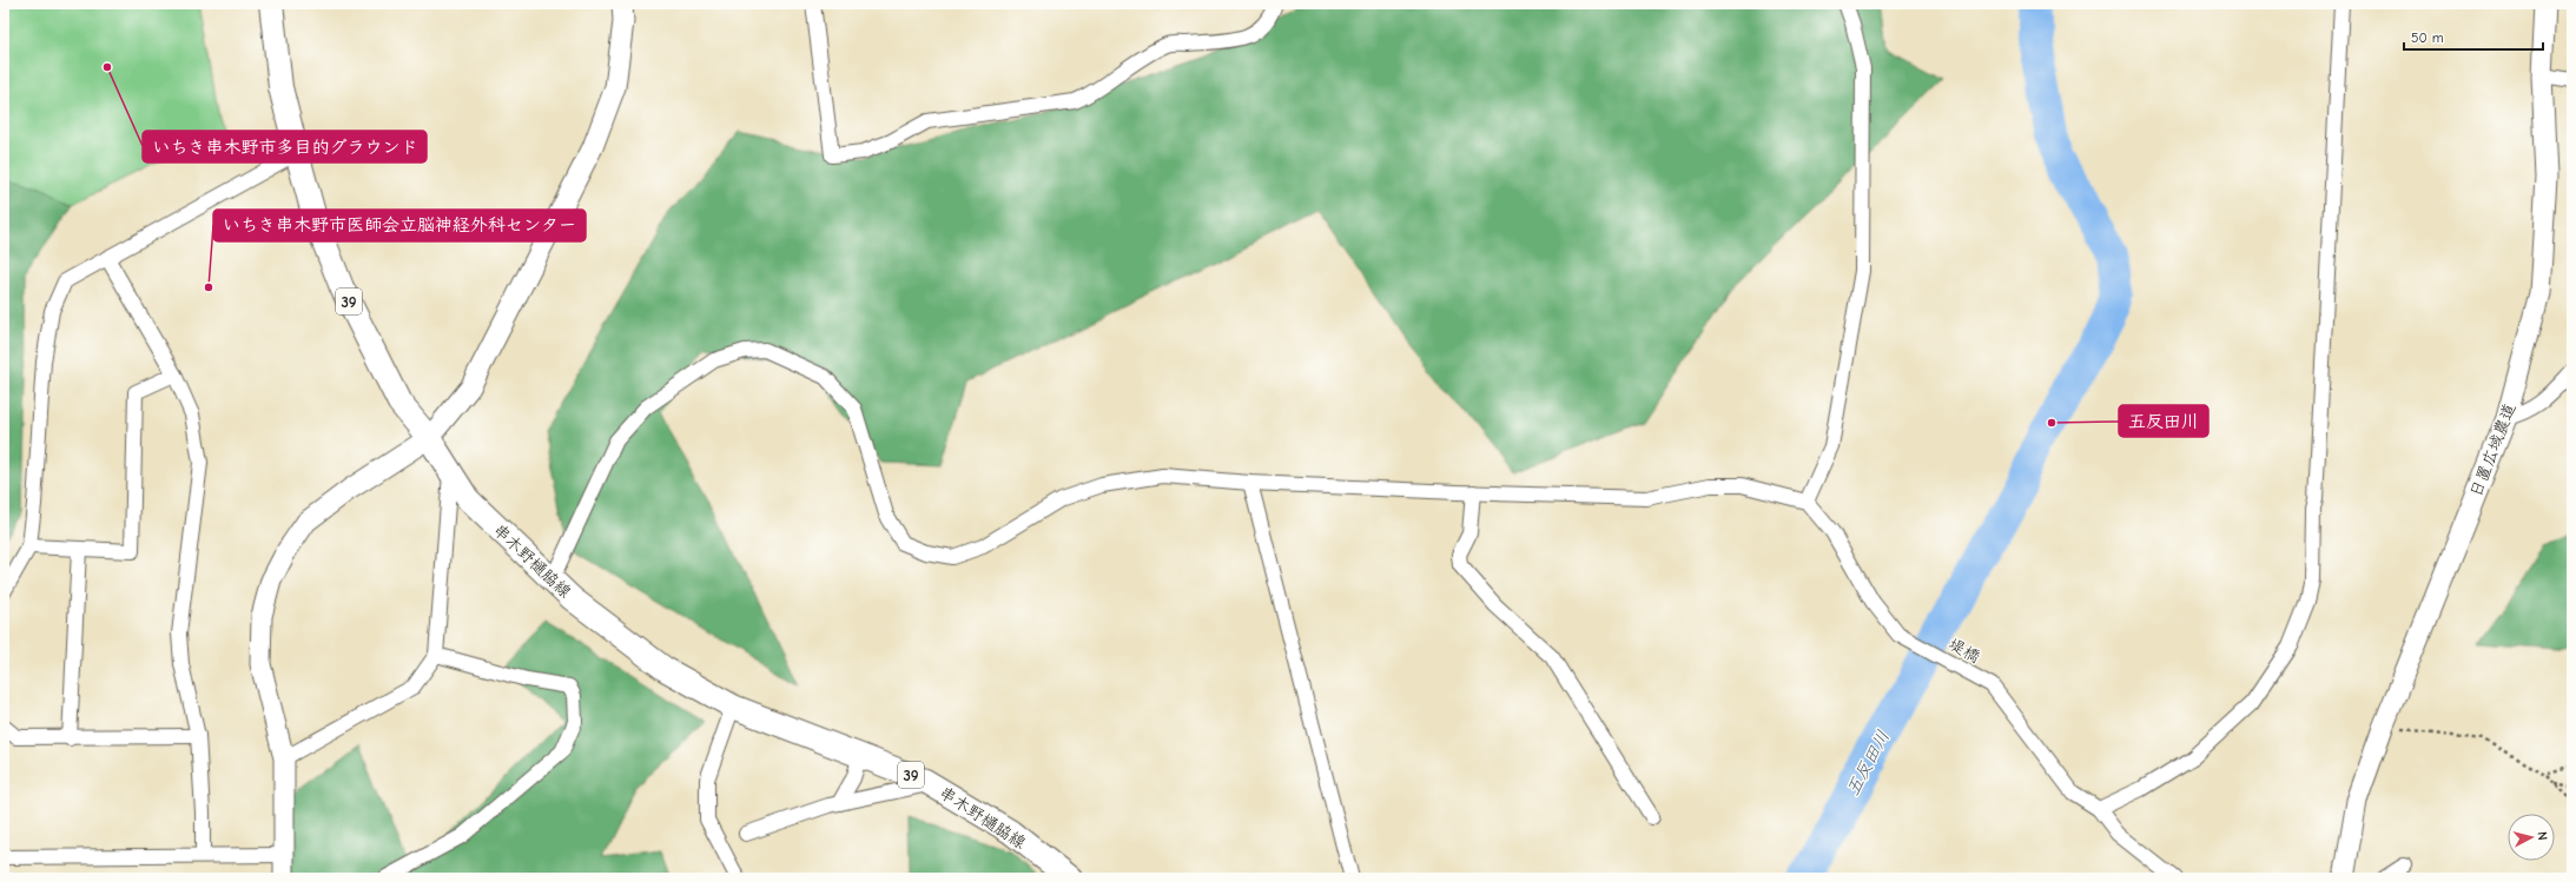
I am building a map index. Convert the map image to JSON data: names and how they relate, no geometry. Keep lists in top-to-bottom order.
{
  "streets": {
    "main road": ["39", "串木野樋脇線"],
    "street": ["日置広域農道", "堤橋"]
  },
  "water": ["五反田川"],
  "places": ["いちき串木野市多目的グラウンド", "いちき串木野市医師会立脳神経外科センター", "五反田川"],
  "scale_bar": "50 m",
  "north": "right"
}
